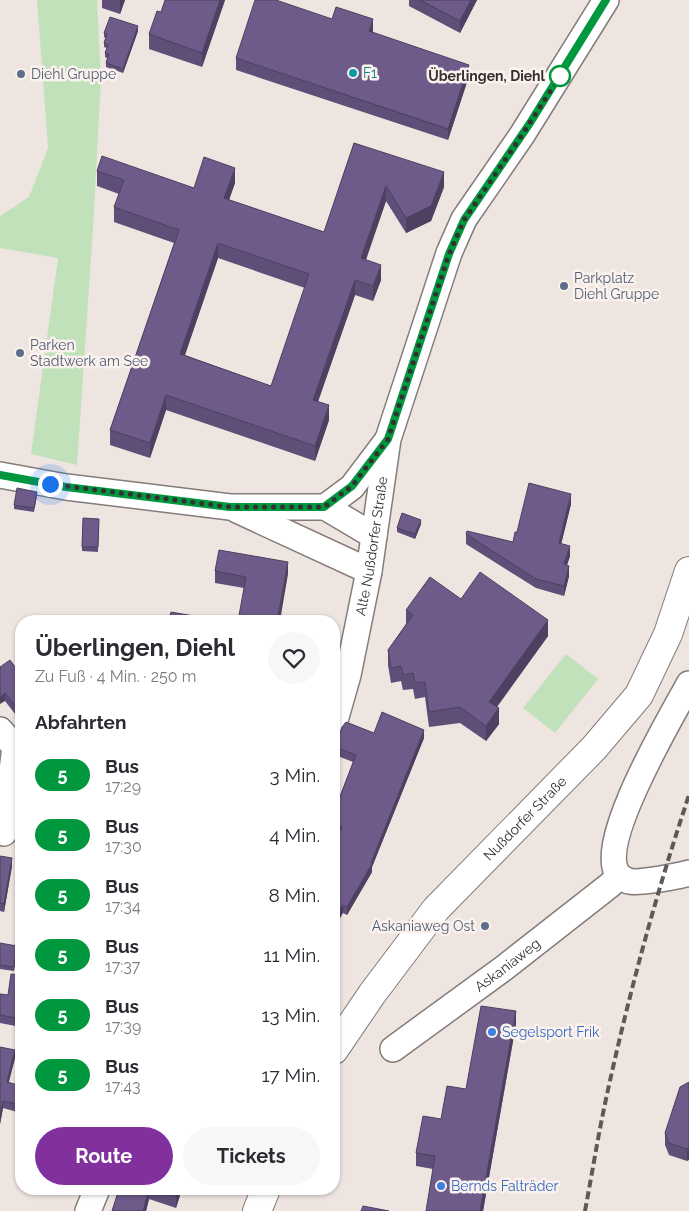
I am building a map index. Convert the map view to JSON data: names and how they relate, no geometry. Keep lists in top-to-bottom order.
{
  "streets": {
    "street": ["Alte Nußdorfer Straße", "Nußdorfer Straße", "Askaniaweg"]
  },
  "places": [
    "F1",
    "Diehl Gruppe",
    "Überlingen, Diehl",
    "Parkplatz Diehl Gruppe",
    "Parken Stadtwerk am See",
    "Askaniaweg Ost",
    "Segelsport Frik",
    "Bernds Falträder"
  ],
  "lines": ["bus line 5"],
  "page": {
    "heading": [
      ["Überlingen, Diehl", "Zu Fuß · 4 Min. · 250 m"],
      "Abfahrten"
    ],
    "list": [
      {
        "mark": "5",
        "name": "Bus",
        "note": "17:29",
        "value": "3 Min."
      },
      {
        "mark": "5",
        "name": "Bus",
        "note": "17:30",
        "value": "4 Min."
      },
      {
        "mark": "5",
        "name": "Bus",
        "note": "17:34",
        "value": "8 Min."
      },
      {
        "mark": "5",
        "name": "Bus",
        "note": "17:37",
        "value": "11 Min."
      },
      {
        "mark": "5",
        "name": "Bus",
        "note": "17:39",
        "value": "13 Min."
      },
      {
        "mark": "5",
        "name": "Bus",
        "note": "17:43",
        "value": "17 Min."
      }
    ],
    "buttons": ["Route", "Tickets"]
  }
}
